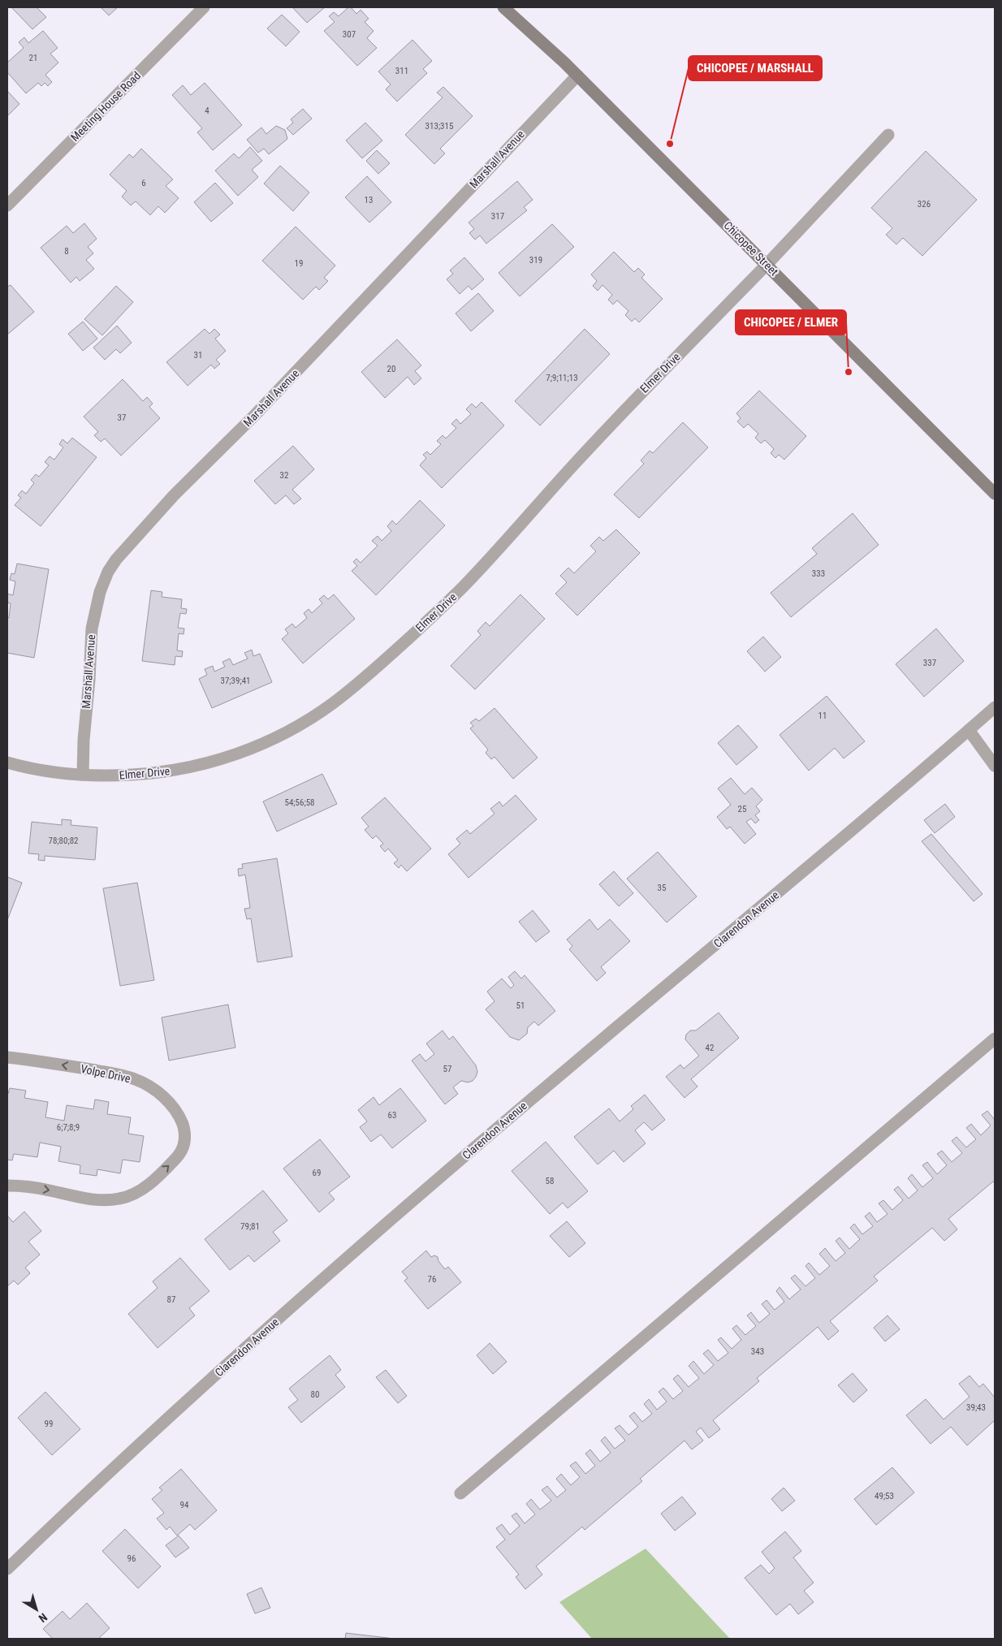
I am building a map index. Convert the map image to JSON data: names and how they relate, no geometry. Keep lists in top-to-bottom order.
{
  "streets": {
    "main road": ["Chicopee Street"],
    "street": [
      "Meeting House Road",
      "Marshall Avenue",
      "Elmer Drive",
      "Clarendon Avenue",
      "Volpe Drive"
    ]
  },
  "crossings": [
    ["Marshall Avenue", "Chicopee Street"],
    ["Marshall Avenue", "Elmer Drive"],
    ["Chicopee Street", "Elmer Drive"]
  ],
  "places": ["CHICOPEE / MARSHALL", "CHICOPEE / ELMER"],
  "house_numbers": [
    "307",
    "21",
    "311",
    "4",
    "313;315",
    "6",
    "13",
    "326",
    "317",
    "8",
    "319",
    "19",
    "31",
    "20",
    "7;9;11;13",
    "37",
    "32",
    "333",
    "337",
    "37;39;41",
    "11",
    "54;56;58",
    "25",
    "78;80;82",
    "35",
    "51",
    "42",
    "57",
    "63",
    "6;7;8;9",
    "69",
    "58",
    "79;81",
    "76",
    "87",
    "343",
    "80",
    "39;43",
    "99",
    "49;53",
    "94",
    "96"
  ],
  "north": "bottom right"
}
